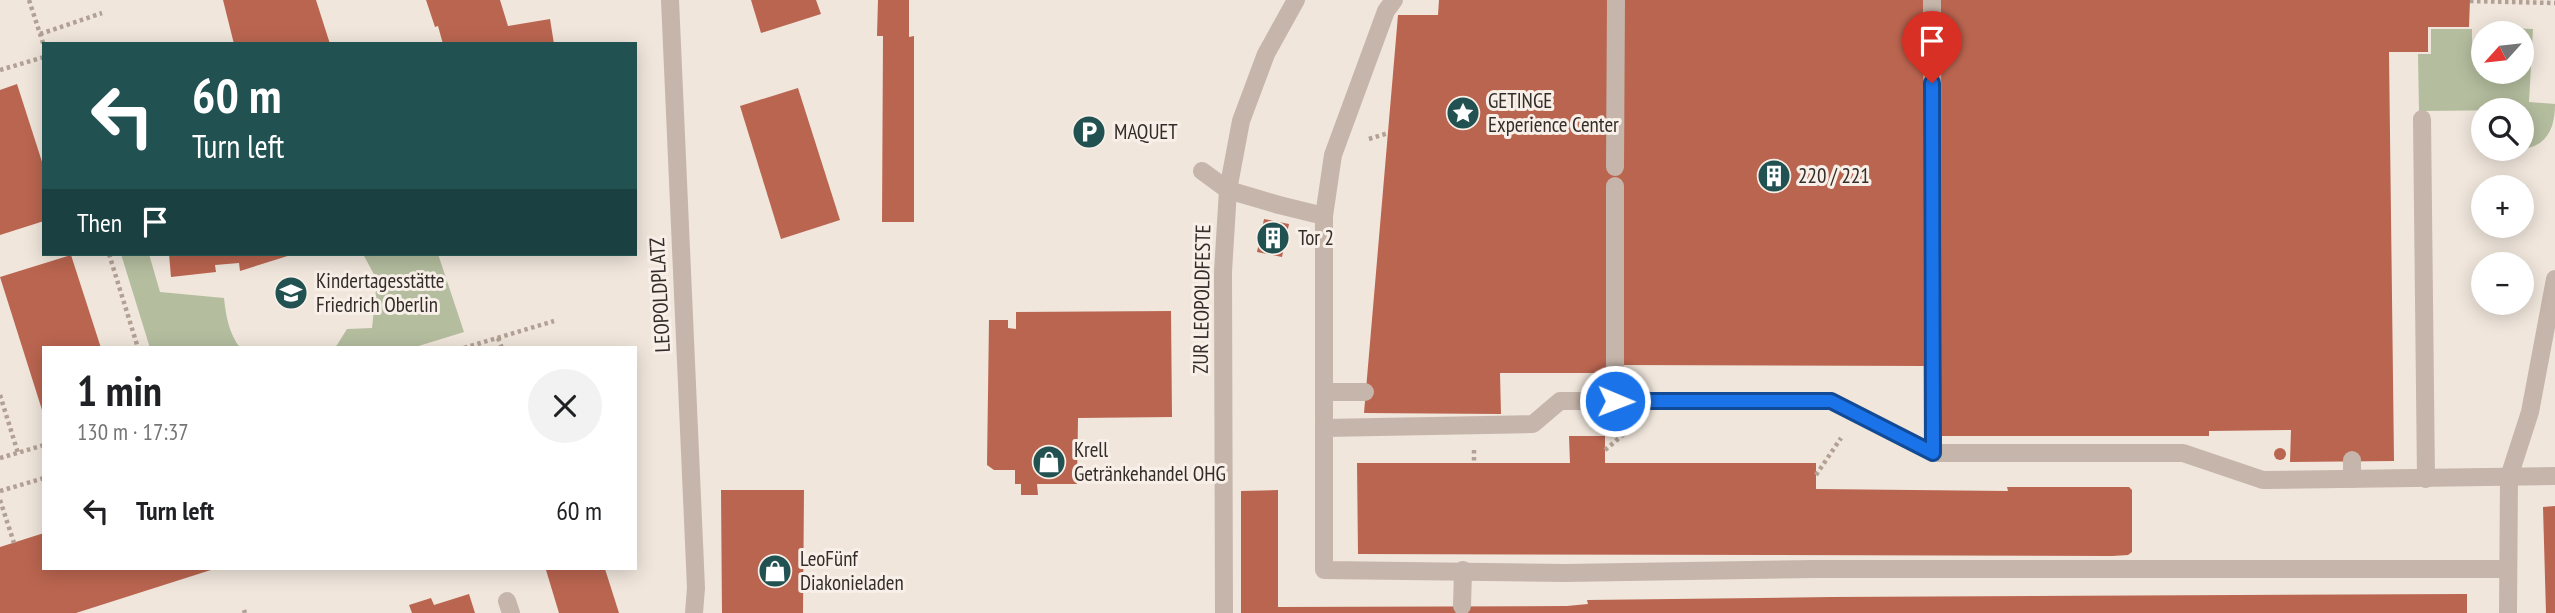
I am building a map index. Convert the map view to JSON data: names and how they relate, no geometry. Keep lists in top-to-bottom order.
{
  "streets": {
    "street": ["LEOPOLDPLATZ", "ZUR LEOPOLDFESTE"]
  },
  "places": {
    "place": ["GETINGE Experience Center"],
    "parking": ["MAQUET"],
    "building": ["220 / 221", "Tor 2"],
    "school or university": ["Kindertagesstätte Friedrich Oberlin"],
    "shop": ["Krell Getränkehandel OHG", "LeoFünf Diakonieladen"]
  },
  "north": "bottom left",
  "page": {
    "map_buttons": ["+", "−"],
    "turn": ["60 m", "Turn left"],
    "then": "Then",
    "heading": ["1 min", "130 m · 17:37"],
    "list": [
      {
        "name": "Turn left",
        "value": "60 m"
      }
    ]
  }
}
